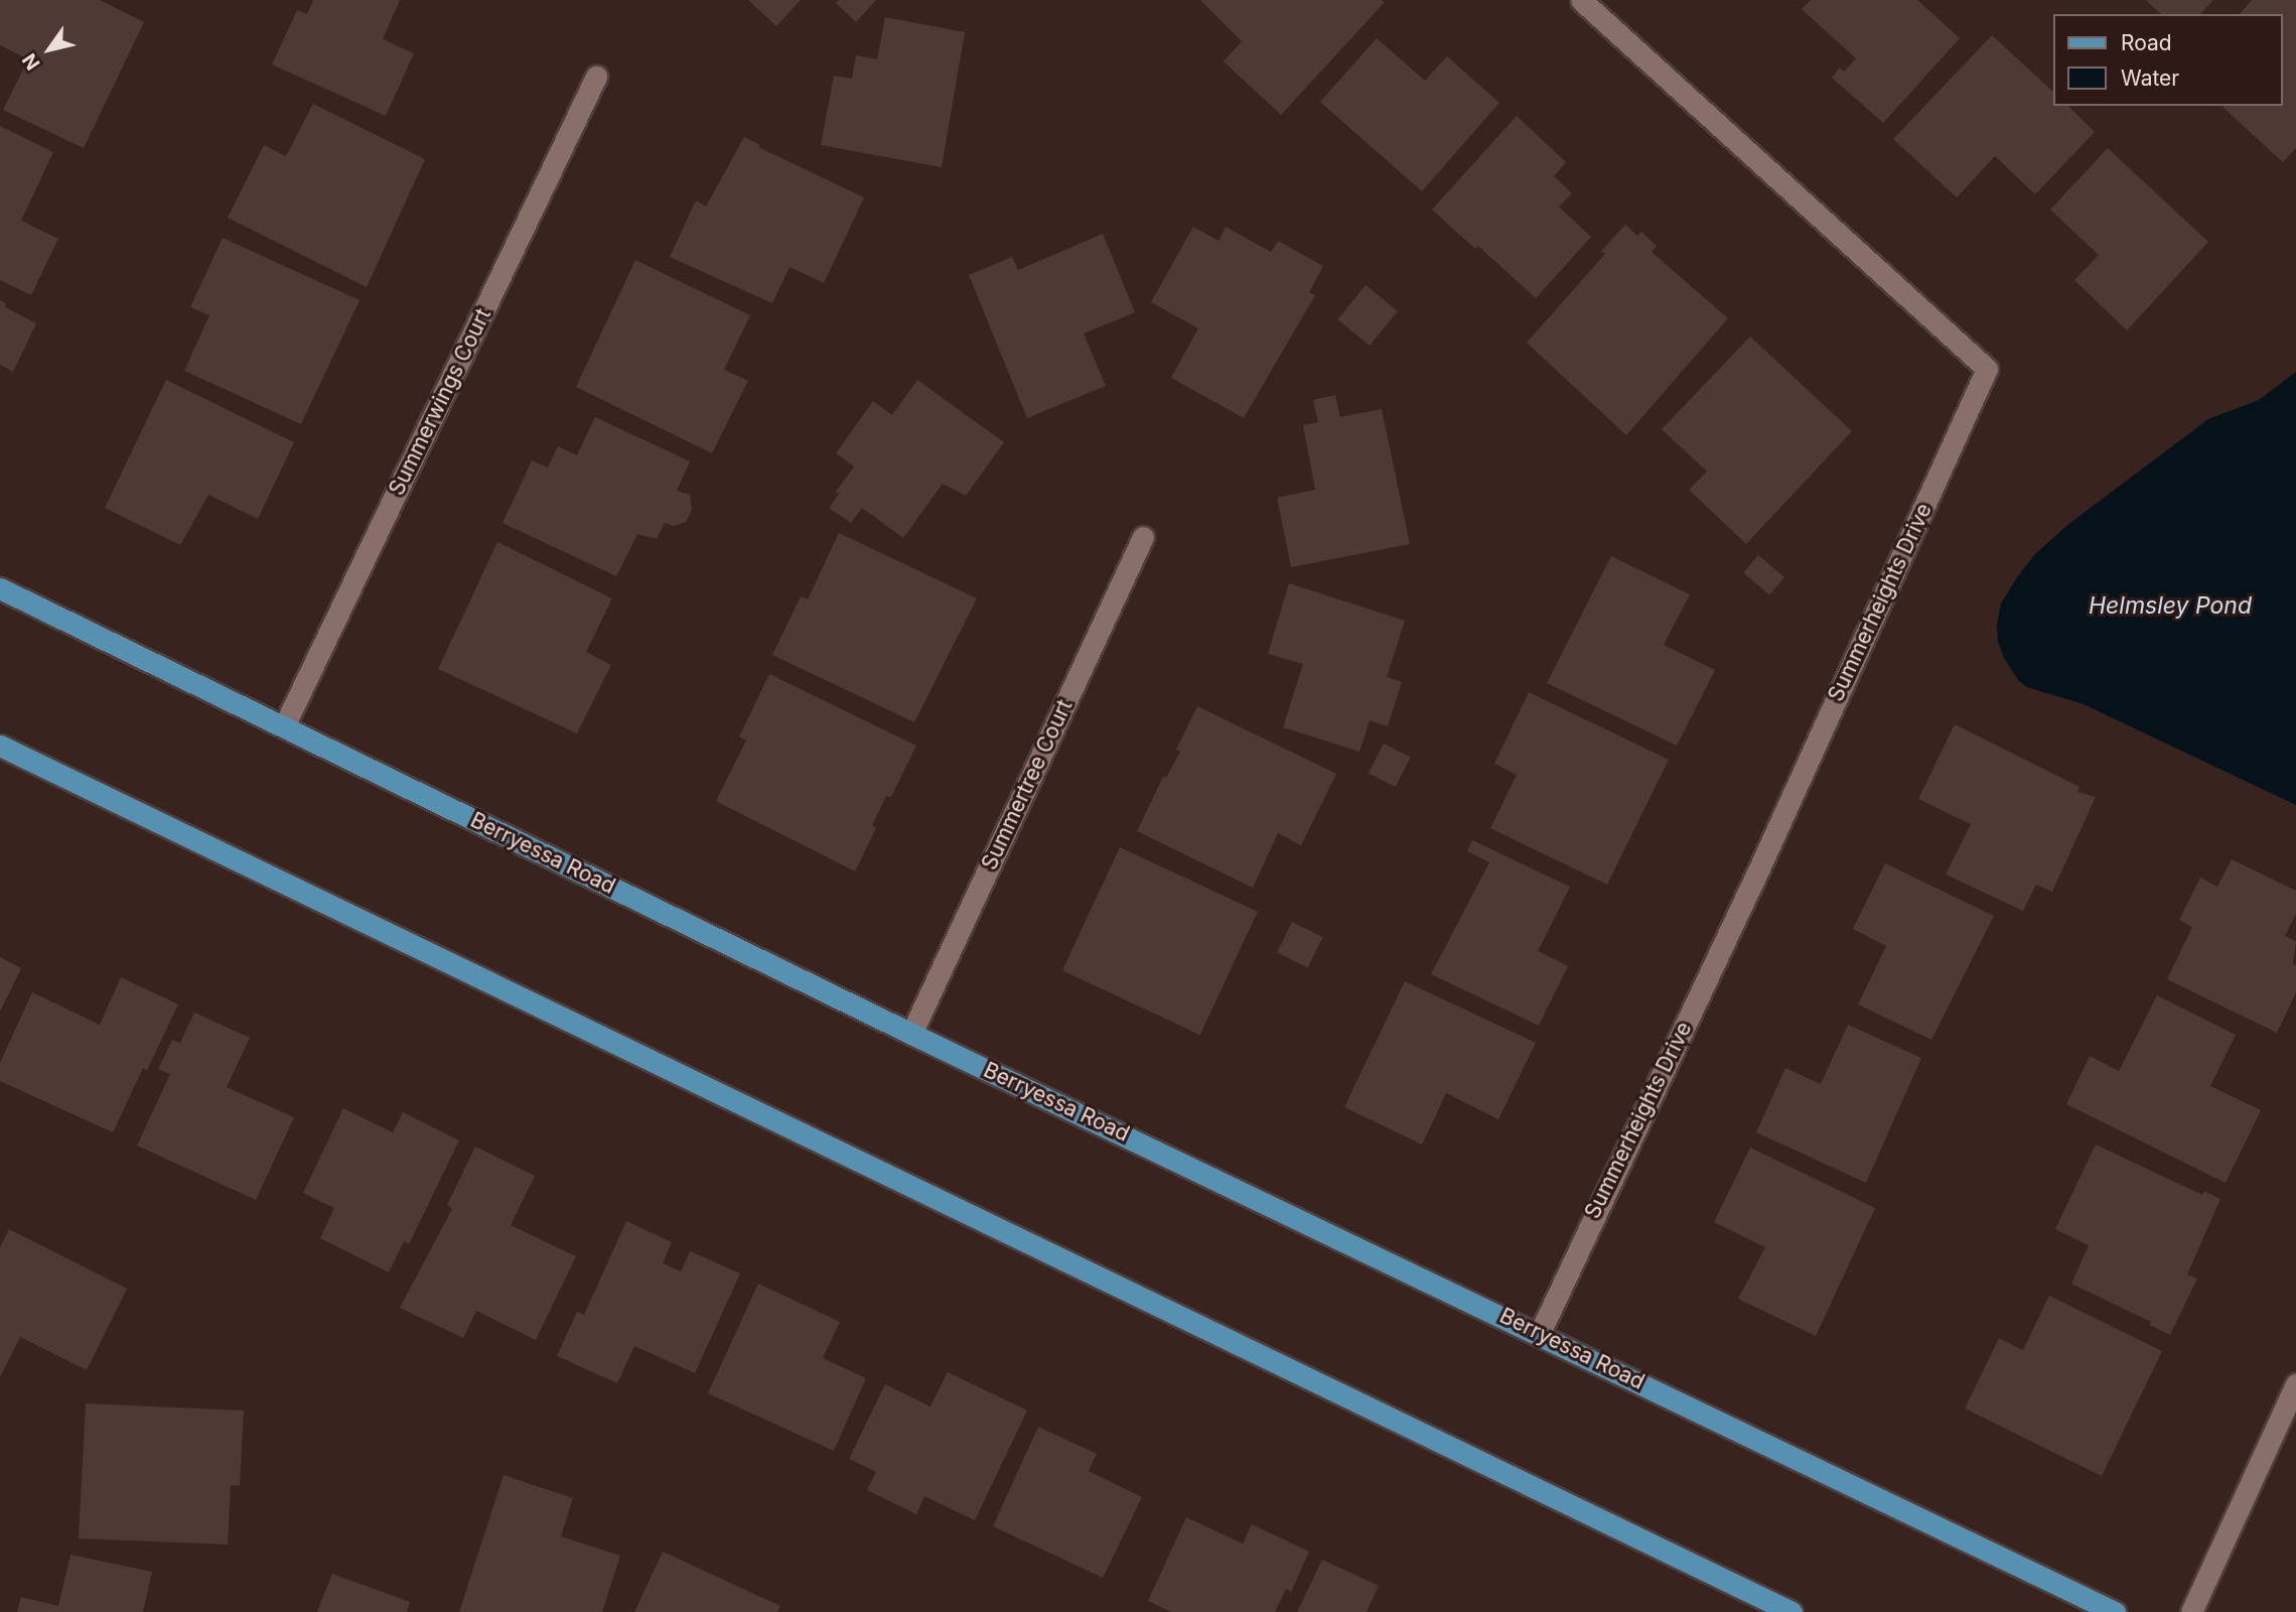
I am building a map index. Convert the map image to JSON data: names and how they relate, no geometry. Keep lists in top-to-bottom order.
{
  "streets": {
    "main road": ["Berryessa Road"],
    "street": ["Summerwings Court", "Summerheights Drive", "Summertree Court"]
  },
  "crossings": [
    ["Summerwings Court", "Berryessa Road"],
    ["Summerheights Drive", "Berryessa Road"],
    ["Summertree Court", "Berryessa Road"]
  ],
  "water": ["Helmsley Pond"],
  "legend": ["Road", "Water"],
  "north": "bottom left"
}
